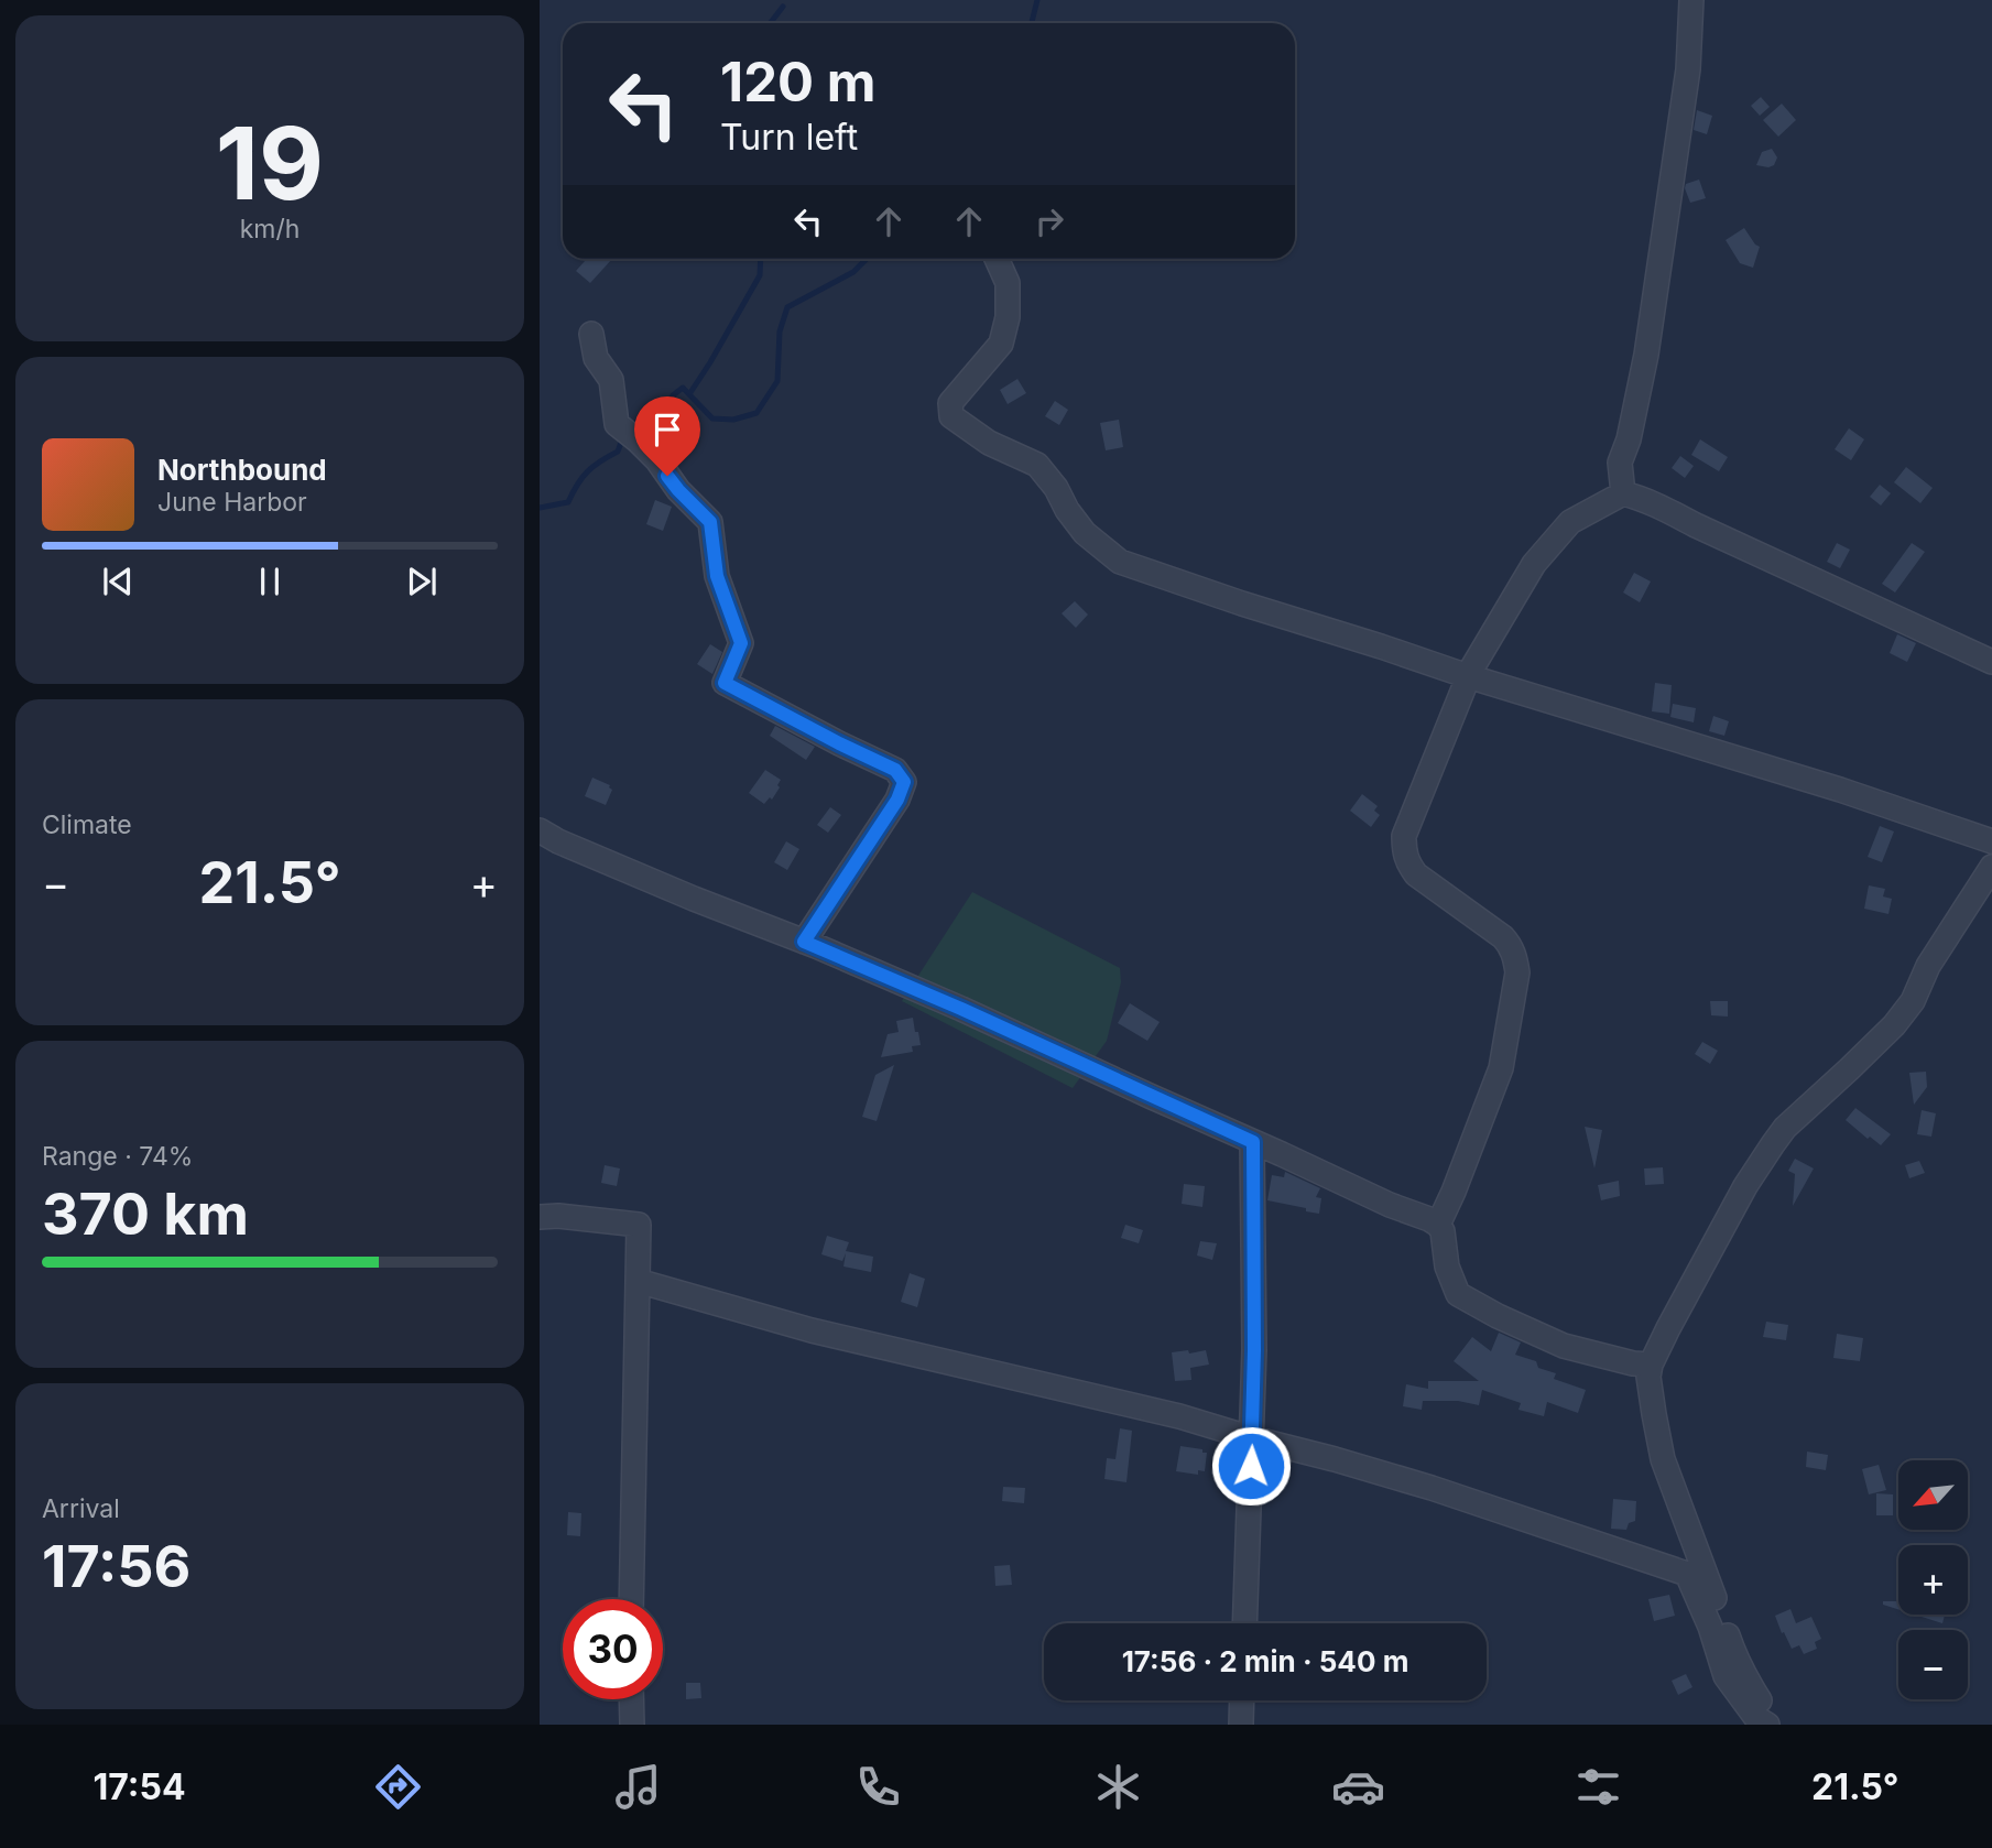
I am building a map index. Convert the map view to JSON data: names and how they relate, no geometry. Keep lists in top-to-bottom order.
{
  "north": "bottom left",
  "page": {
    "tile": [
      ["19", "km/h"],
      "Climate",
      ["Range · 74%", "370 km"],
      ["Arrival", "17:56"]
    ],
    "turn": ["120 m", "Turn left"],
    "song": ["Northbound", "June Harbor"],
    "heat": ["−", "21.5°", "+"],
    "map_buttons": ["+", "−"],
    "limit": "30",
    "trip": "17:56 · 2 min · 540 m",
    "tabs": ["17:54", "21.5°"]
  }
}
